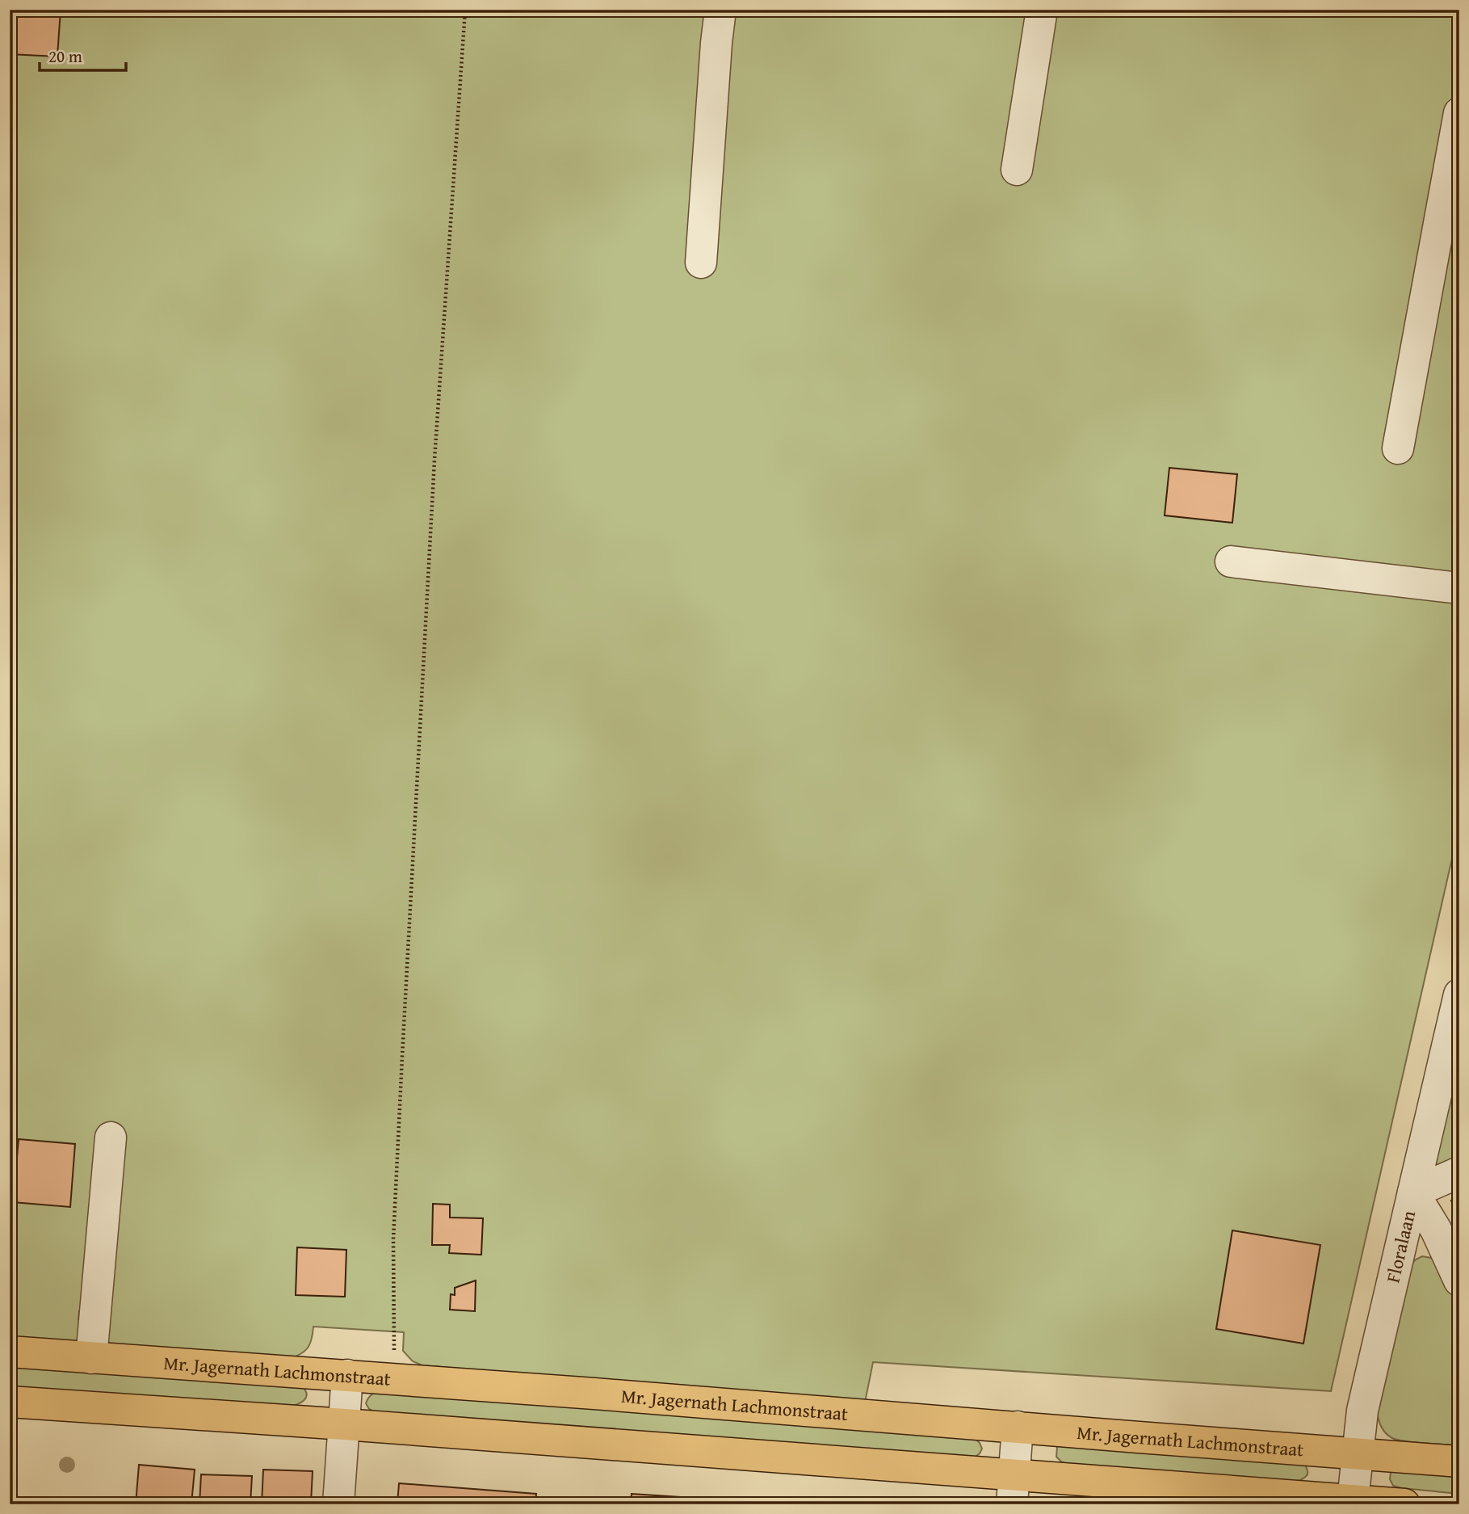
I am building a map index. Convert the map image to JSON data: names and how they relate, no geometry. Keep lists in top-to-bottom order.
{
  "streets": {
    "main road": ["Mr. Jagernath Lachmonstraat"],
    "street": ["Floralaan"]
  },
  "crossings": [
    ["Floralaan", "Mr. Jagernath Lachmonstraat"]
  ],
  "scale_bar": "20 m"
}
